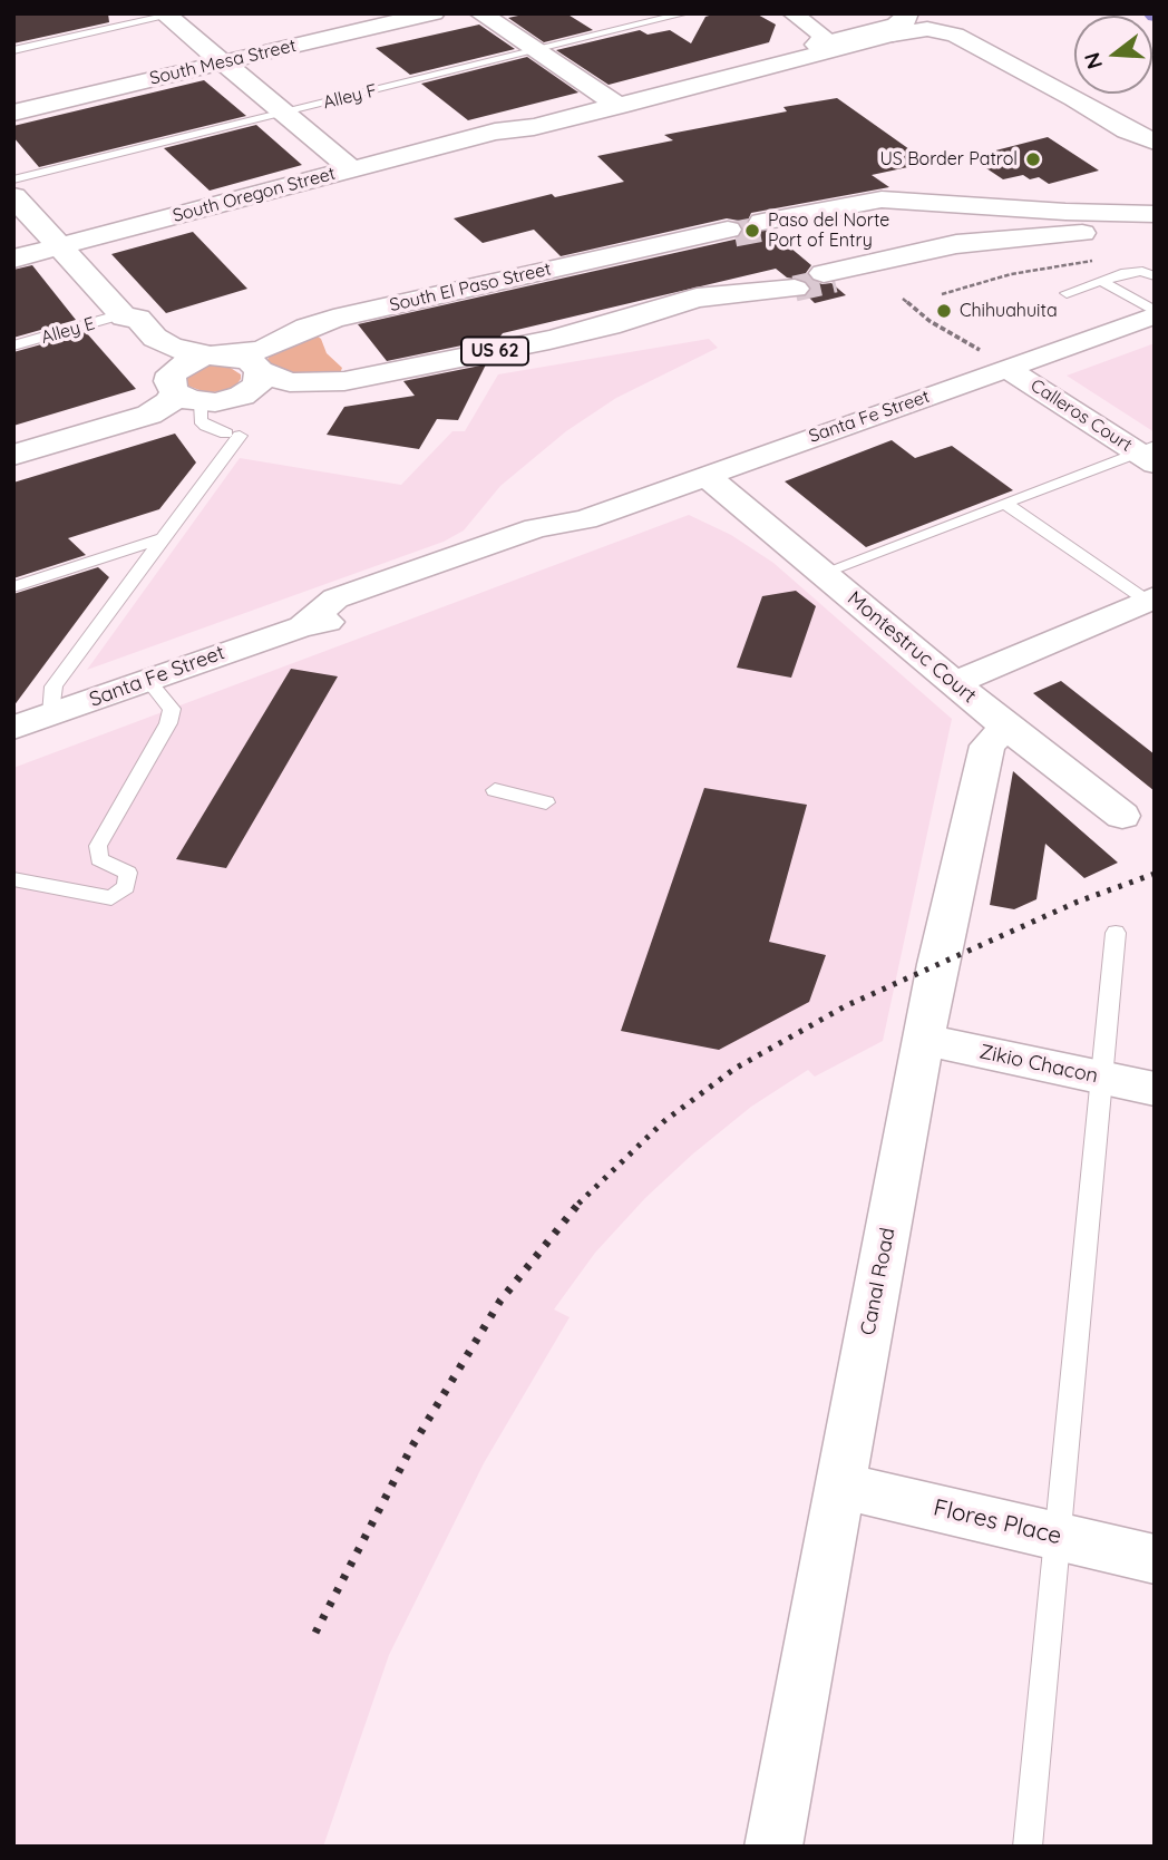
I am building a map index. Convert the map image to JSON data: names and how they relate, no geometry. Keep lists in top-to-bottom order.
{
  "streets": {
    "main road": [
      "South Mesa Street",
      "South Oregon Street",
      "South El Paso Street",
      "US 62"
    ],
    "street": [
      "Calleros Court",
      "Santa Fe Street",
      "Montestruc Court",
      "Zikio Chacon",
      "Canal Road",
      "Flores Place"
    ],
    "lane": ["Alley F", "Alley E"]
  },
  "crossings": [
    ["South El Paso Street", "US 62"],
    ["Calleros Court", "Santa Fe Street"],
    ["Santa Fe Street", "Montestruc Court"],
    ["Montestruc Court", "Canal Road"],
    ["Zikio Chacon", "Canal Road"],
    ["Canal Road", "Flores Place"]
  ],
  "places": ["US Border Patrol", "Paso del Norte Port of Entry", "Chihuahuita"],
  "north": "left"
}
